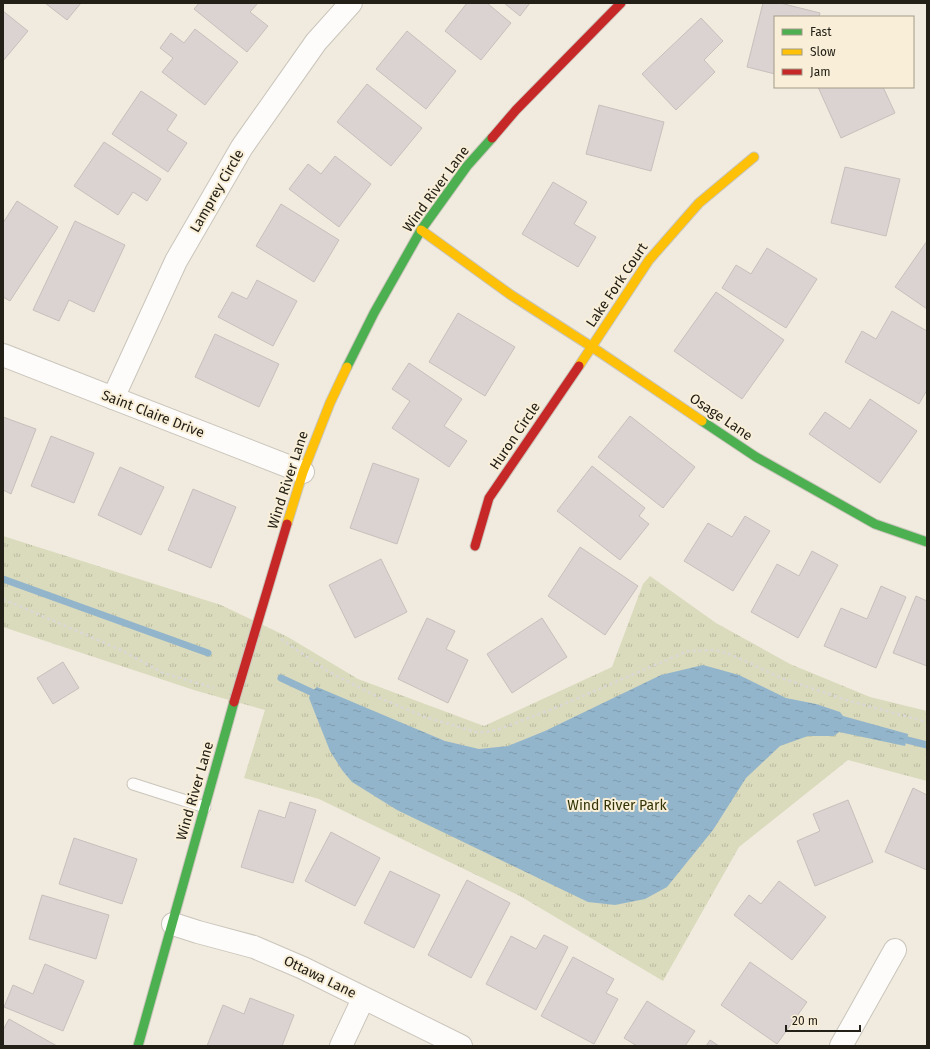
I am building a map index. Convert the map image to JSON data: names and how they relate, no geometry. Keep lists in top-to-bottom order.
{
  "streets": {
    "street": [
      "Wind River Lane",
      "Lamprey Circle",
      "Lake Fork Court",
      "Saint Claire Drive",
      "Osage Lane",
      "Huron Circle",
      "Ottawa Lane"
    ]
  },
  "crossings": [
    ["Wind River Lane", "Saint Claire Drive"],
    ["Wind River Lane", "Osage Lane"],
    ["Wind River Lane", "Ottawa Lane"],
    ["Lamprey Circle", "Saint Claire Drive"],
    ["Lake Fork Court", "Osage Lane"],
    ["Lake Fork Court", "Huron Circle"],
    ["Osage Lane", "Huron Circle"]
  ],
  "parks": ["Wind River Park"],
  "legend": ["Fast", "Slow", "Jam"],
  "scale_bar": "20 m"
}
